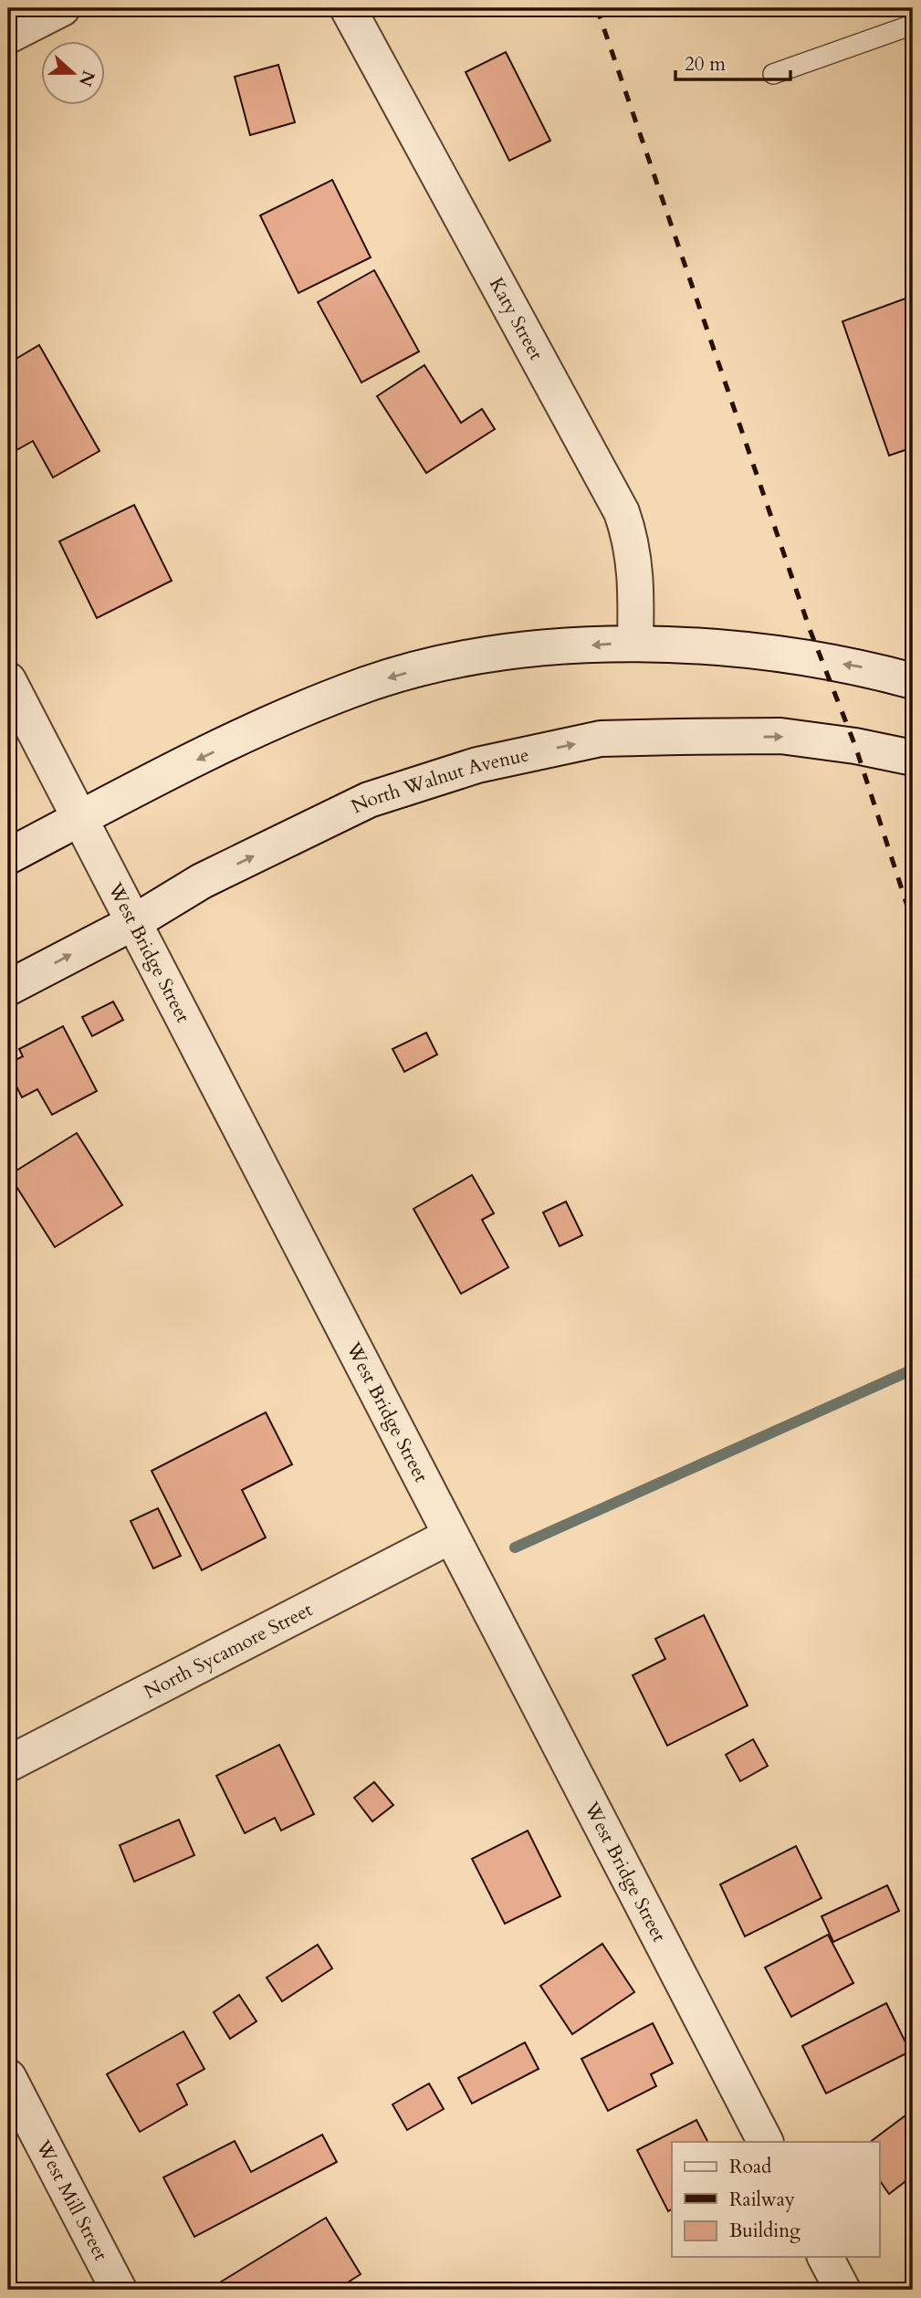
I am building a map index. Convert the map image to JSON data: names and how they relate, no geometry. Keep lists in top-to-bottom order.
{
  "streets": {
    "street": [
      "Katy Street",
      "North Walnut Avenue",
      "West Bridge Street",
      "North Sycamore Street",
      "West Mill Street"
    ]
  },
  "crossings": [
    ["North Walnut Avenue", "West Bridge Street"],
    ["West Bridge Street", "North Sycamore Street"]
  ],
  "legend": ["Road", "Railway", "Building"],
  "scale_bar": "20 m",
  "north": "right"
}
